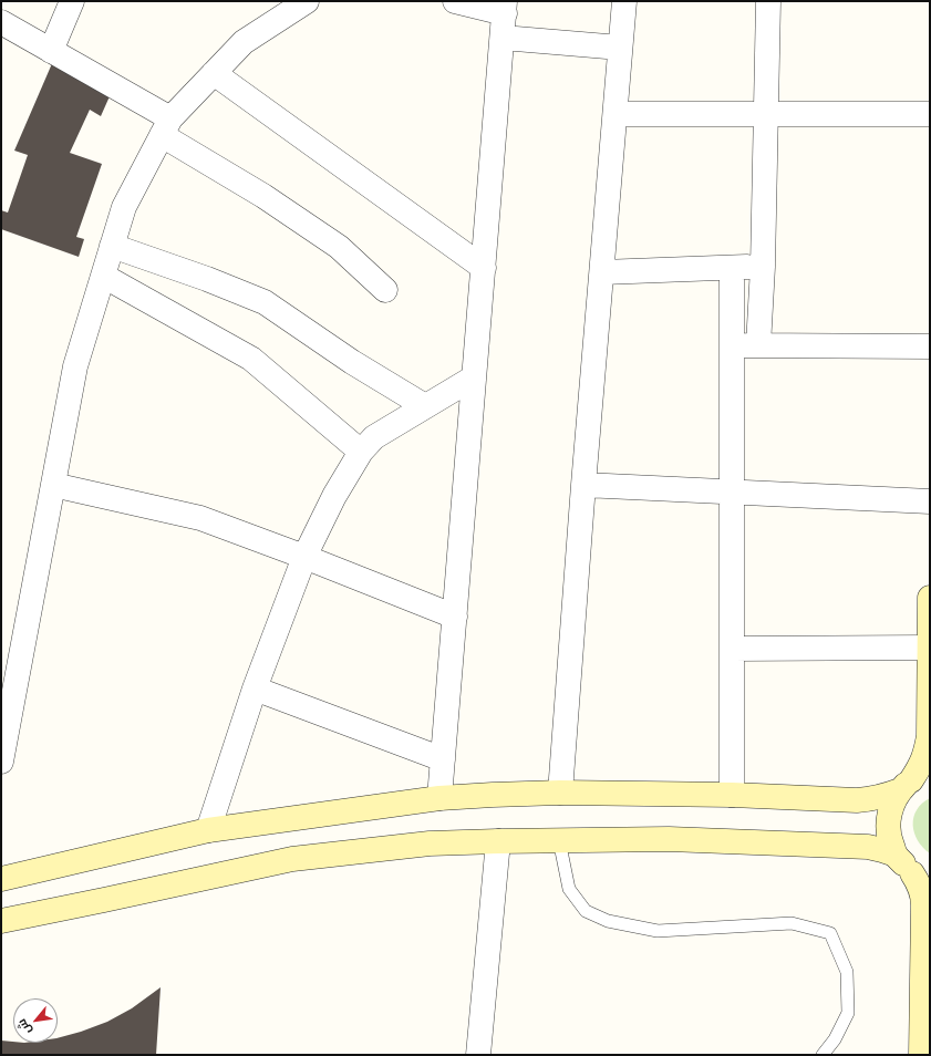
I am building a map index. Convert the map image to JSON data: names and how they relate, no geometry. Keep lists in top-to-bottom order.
{
  "north": "bottom left"
}
